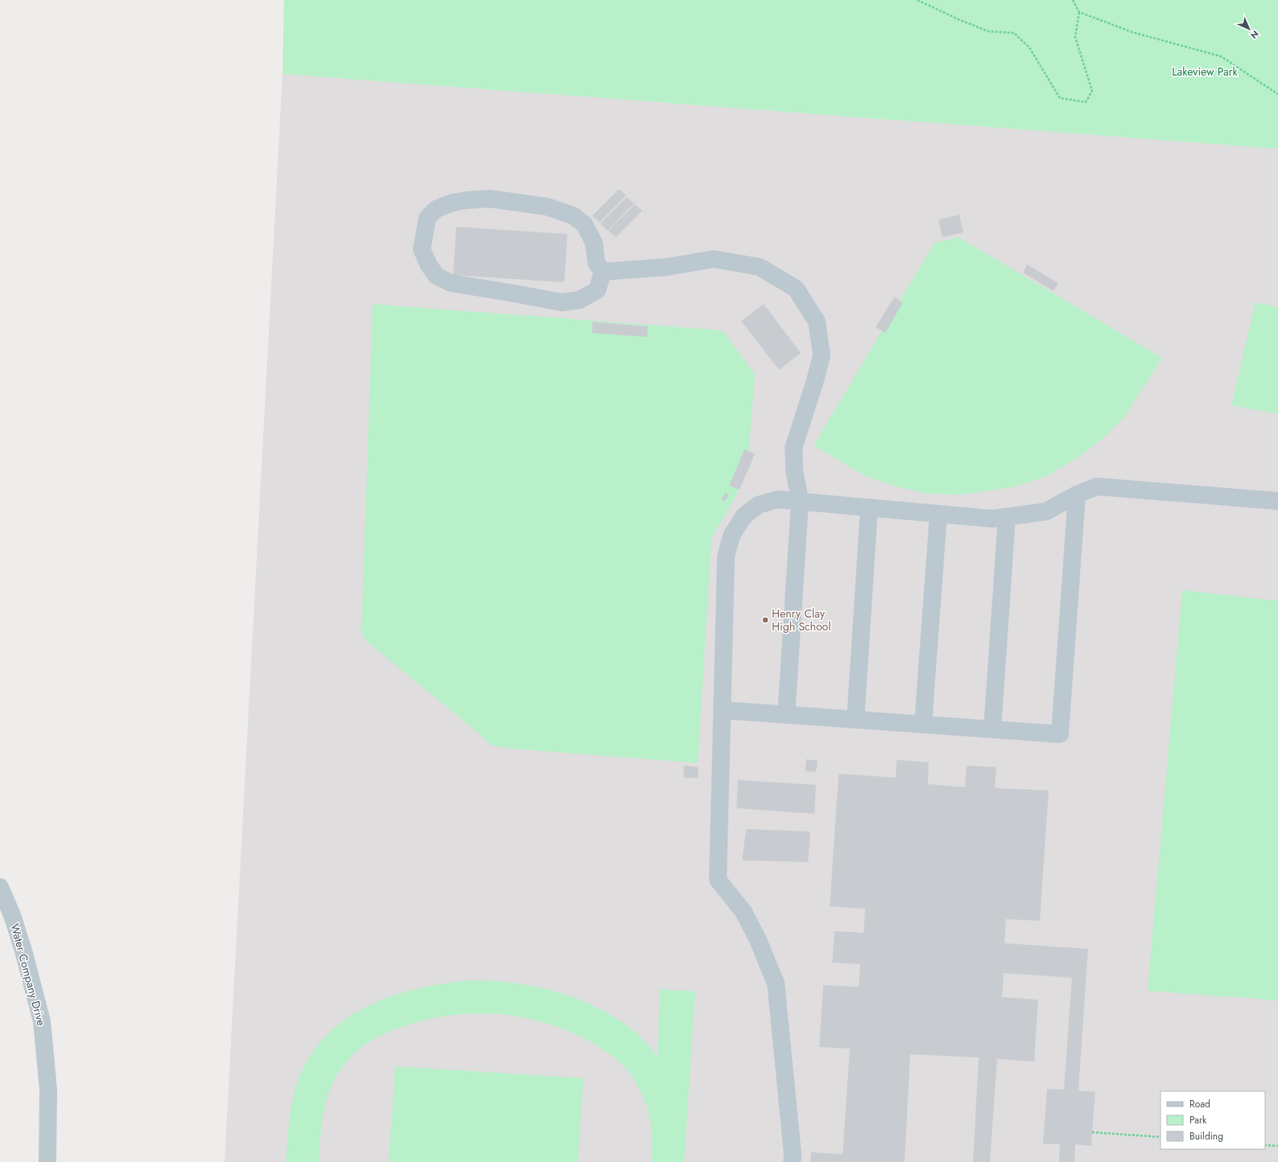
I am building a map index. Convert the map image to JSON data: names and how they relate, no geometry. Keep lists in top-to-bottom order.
{
  "streets": {
    "street": ["Water Company Drive"]
  },
  "parks": ["Lakeview Park"],
  "places": ["Henry Clay High School"],
  "legend": ["Road", "Park", "Building"],
  "north": "bottom right"
}
